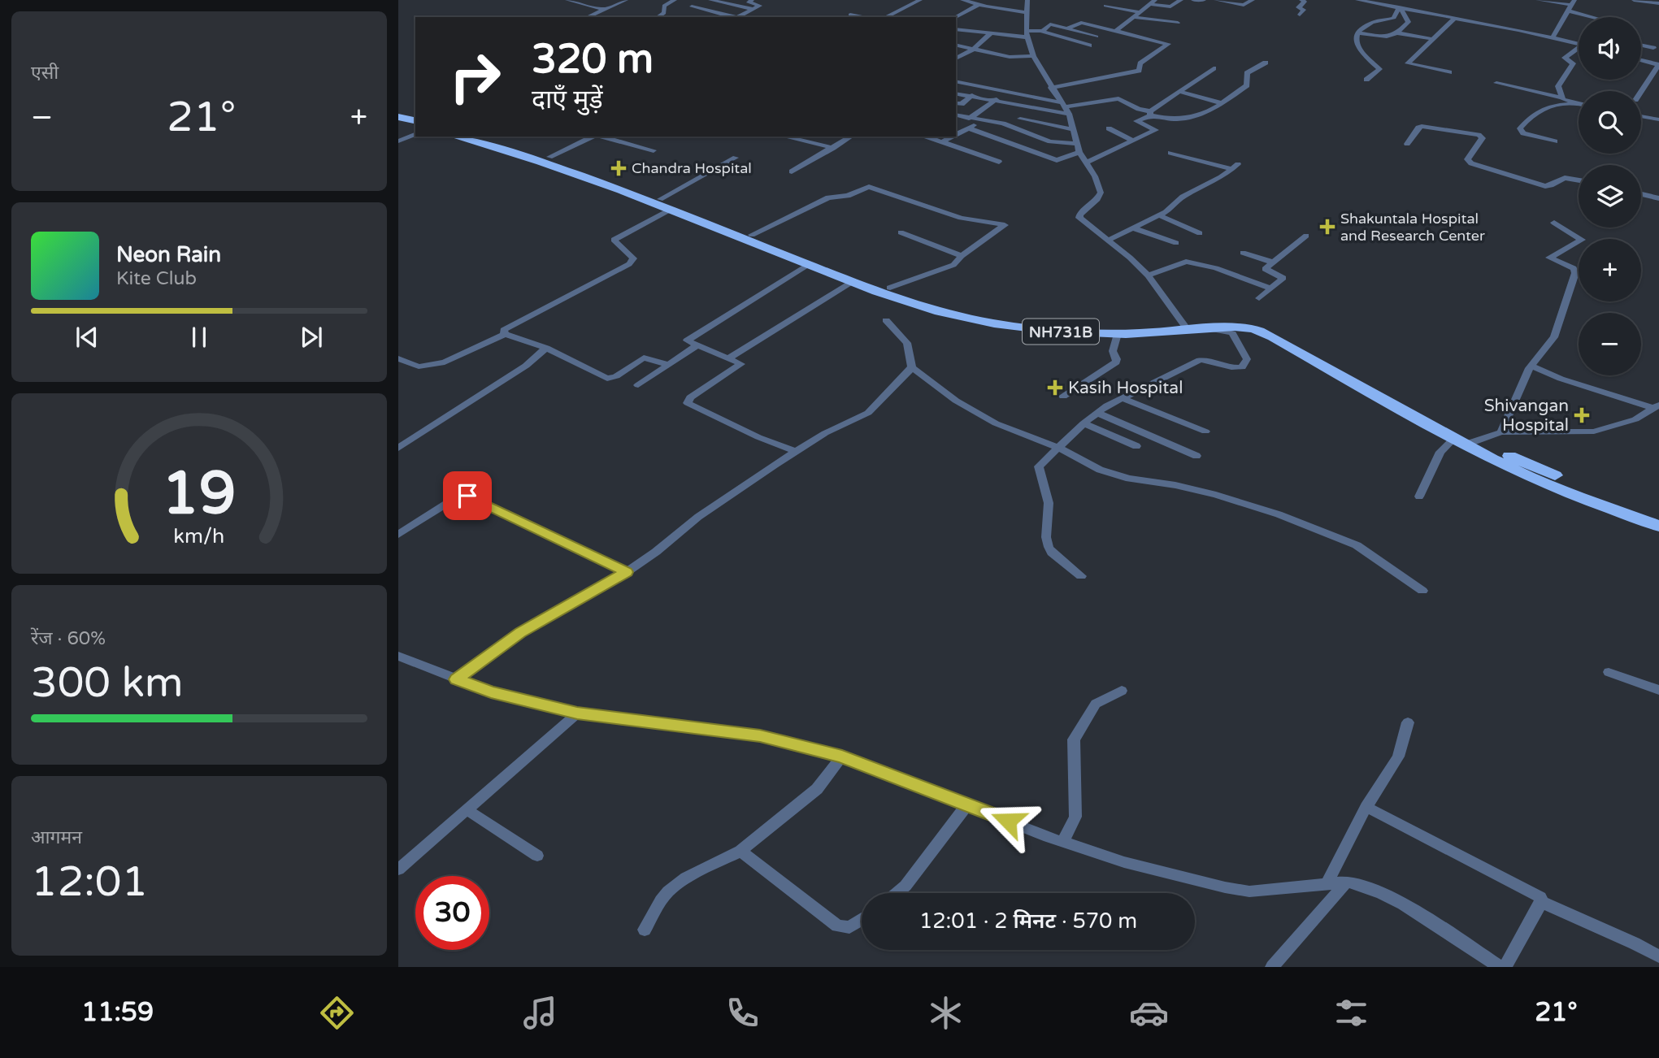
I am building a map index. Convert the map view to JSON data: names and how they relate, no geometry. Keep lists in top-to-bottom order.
{
  "streets": {
    "highway": ["NH731B"]
  },
  "places": {
    "health": [
      "Chandra Hospital",
      "Shakuntala Hospital and Research Center",
      "Kasih Hospital",
      "Shivangan Hospital"
    ]
  },
  "page": {
    "tile": [
      "एसी",
      ["रेंज · 60%", "300 km"],
      ["आगमन", "12:01"]
    ],
    "map_buttons": ["+", "−"],
    "turn": ["320 m", "दाएँ मुड़ें"],
    "heat": ["−", "21°", "+"],
    "song": ["Neon Rain", "Kite Club"],
    "limit": "30",
    "trip": "12:01 · 2 मिनट · 570 m",
    "tabs": ["11:59", "21°"],
    "gauge": ["19", "km/h"]
  }
}
